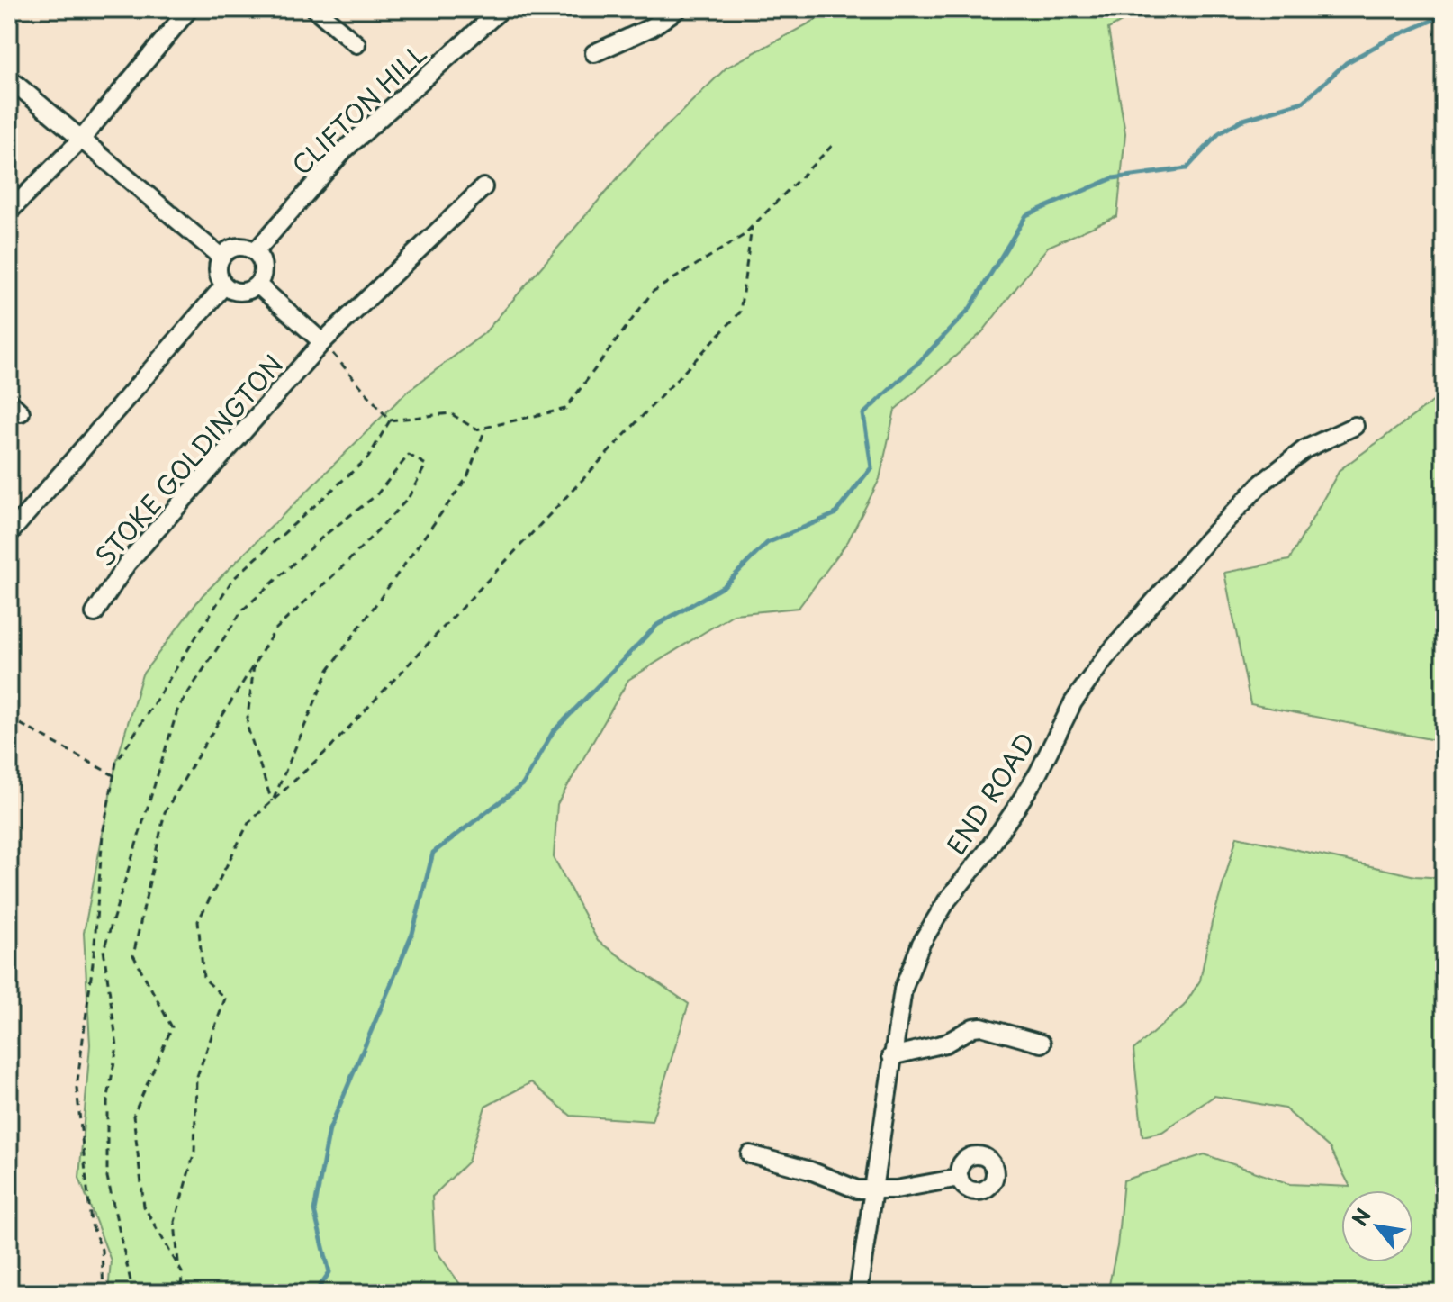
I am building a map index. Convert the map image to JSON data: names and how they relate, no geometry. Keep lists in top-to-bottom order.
{
  "streets": {
    "street": ["CLIFTON HILL", "STOKE GOLDINGTON", "END ROAD"]
  },
  "north": "top left"
}
